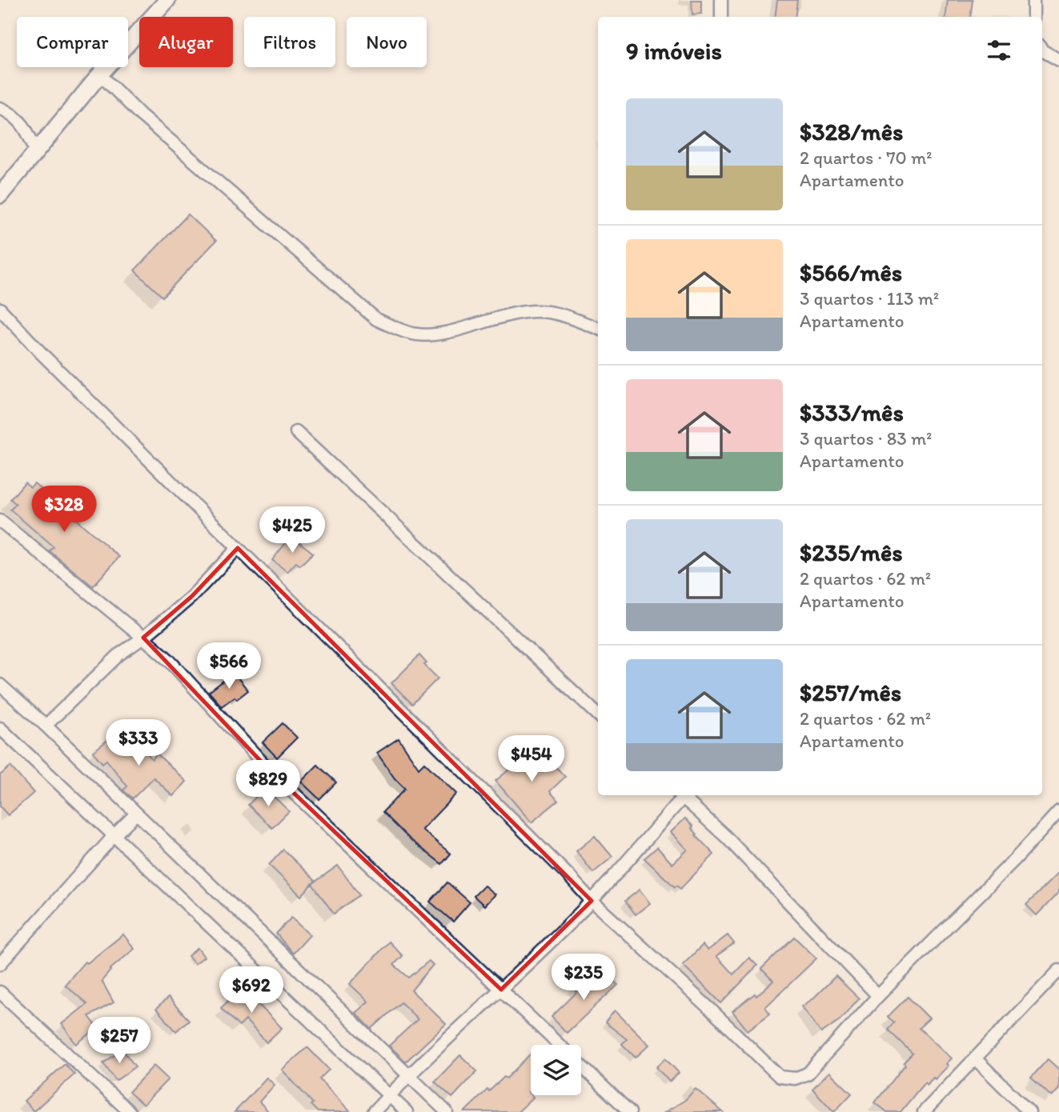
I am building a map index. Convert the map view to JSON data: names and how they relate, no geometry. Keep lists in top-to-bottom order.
{
  "page": {
    "chip": [
      "Comprar",
      "Alugar",
      "Filtros",
      "Novo"
    ],
    "heading": "9 imóveis",
    "list": [
      {
        "name": "$328/mês",
        "note": "2 quartos · 70 m² · Apartamento"
      },
      {
        "name": "$566/mês",
        "note": "3 quartos · 113 m² · Apartamento"
      },
      {
        "name": "$333/mês",
        "note": "3 quartos · 83 m² · Apartamento"
      },
      {
        "name": "$235/mês",
        "note": "2 quartos · 62 m² · Apartamento"
      },
      {
        "name": "$257/mês",
        "note": "2 quartos · 62 m² · Apartamento"
      }
    ],
    "price": [
      "$328",
      "$425",
      "$566",
      "$333",
      "$454",
      "$829",
      "$235",
      "$692",
      "$257"
    ]
  }
}
